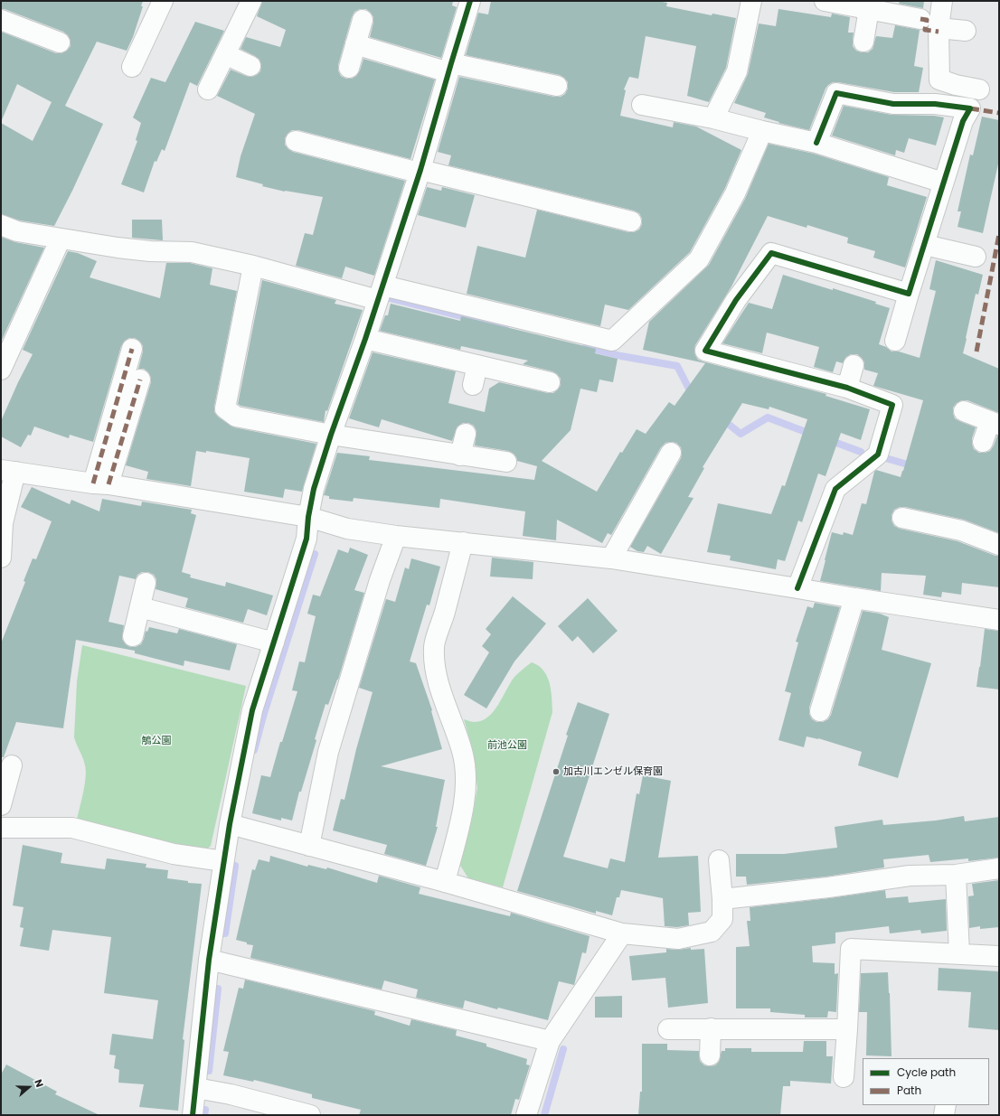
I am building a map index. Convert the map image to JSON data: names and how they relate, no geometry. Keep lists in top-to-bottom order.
{
  "parks": ["鵤公園", "前池公園"],
  "places": ["加古川エンゼル保育園"],
  "legend": ["Cycle path", "Path"],
  "north": "right"
}
